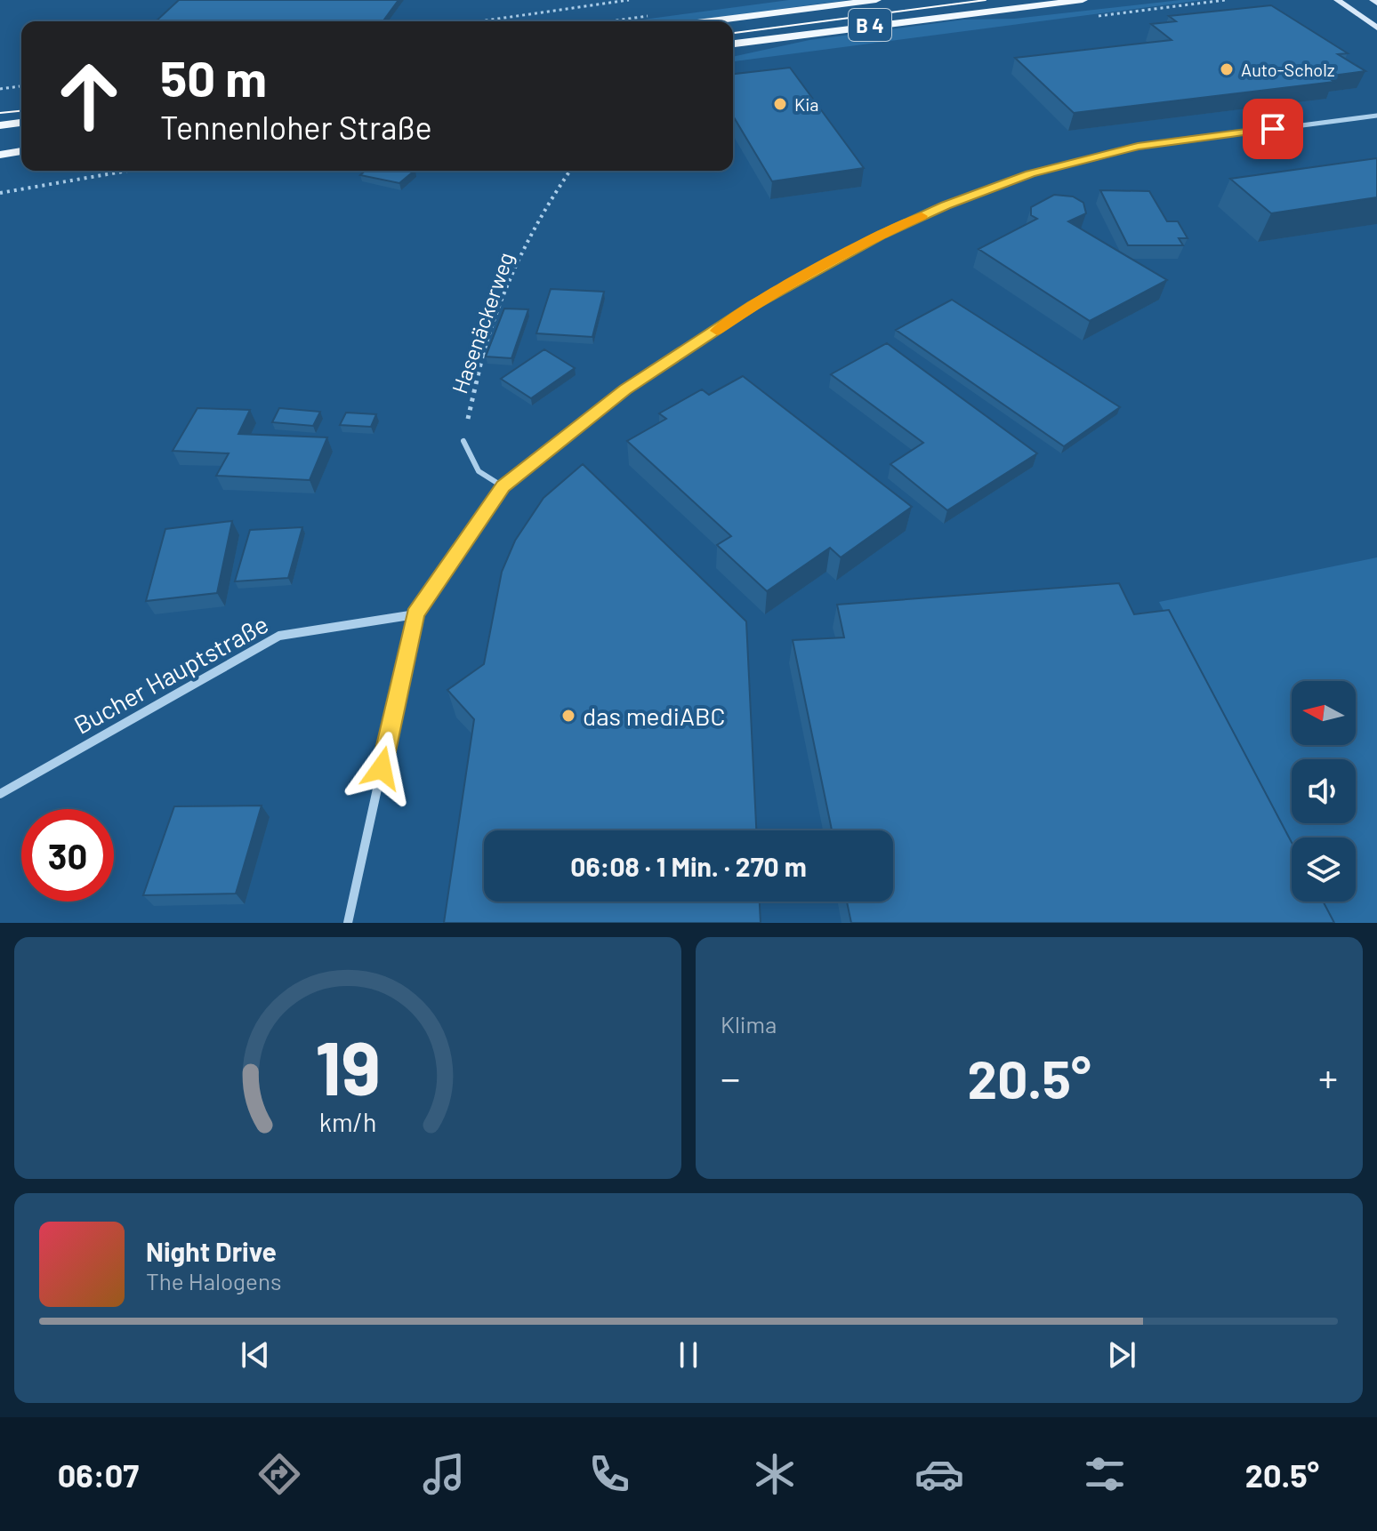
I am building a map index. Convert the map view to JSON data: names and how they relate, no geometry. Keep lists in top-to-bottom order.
{
  "streets": {
    "main road": ["B 4"],
    "street": ["Bucher Hauptstraße"],
    "path": ["Hasenäckerweg"]
  },
  "places": ["Auto-Scholz", "Kia", "das mediABC"],
  "north": "left",
  "page": {
    "turn": ["50 m", "Tennenloher Straße"],
    "limit": "30",
    "trip": "06:08 · 1 Min. · 270 m",
    "tile": "Klima",
    "heat": ["−", "20.5°", "+"],
    "song": ["Night Drive", "The Halogens"],
    "tabs": ["06:07", "20.5°"],
    "gauge": ["19", "km/h"]
  }
}
